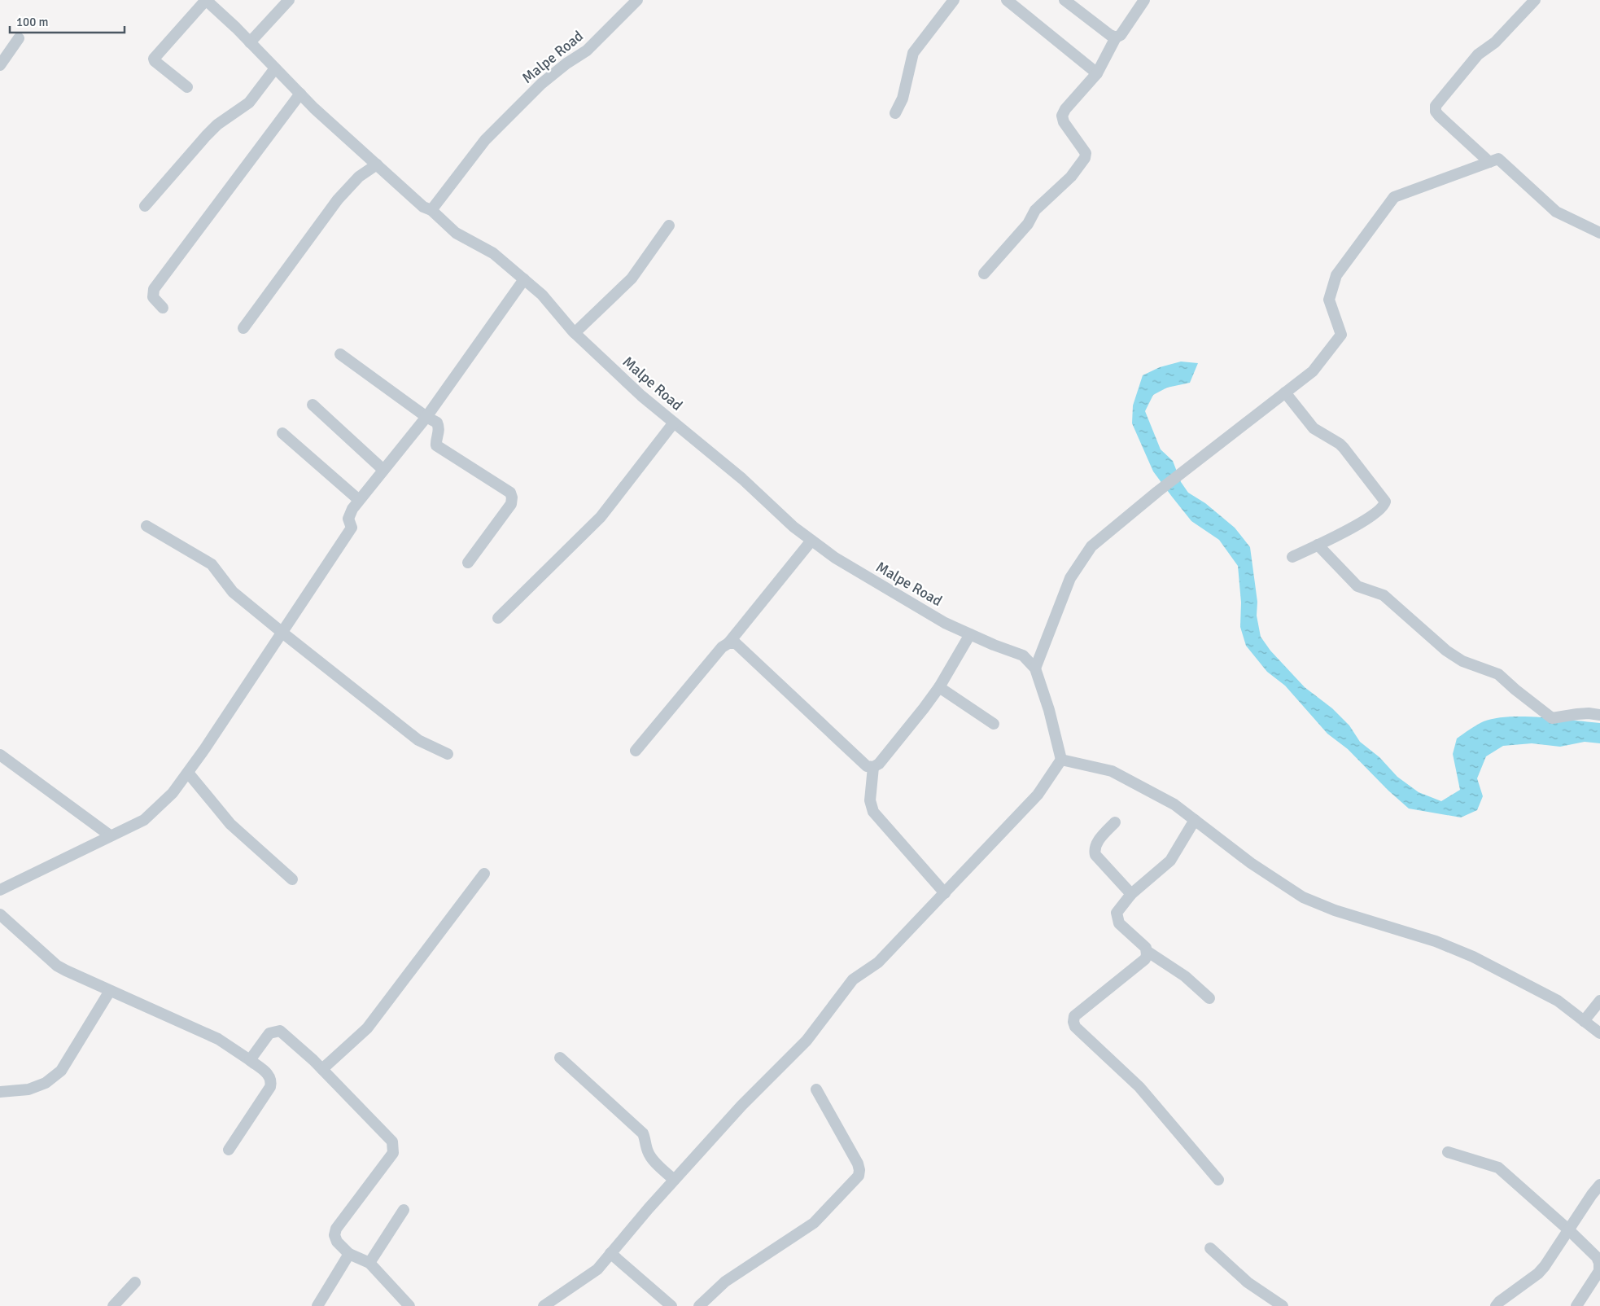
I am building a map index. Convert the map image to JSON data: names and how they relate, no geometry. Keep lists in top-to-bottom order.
{
  "streets": {
    "street": ["Malpe Road"]
  },
  "scale_bar": "100 m"
}
